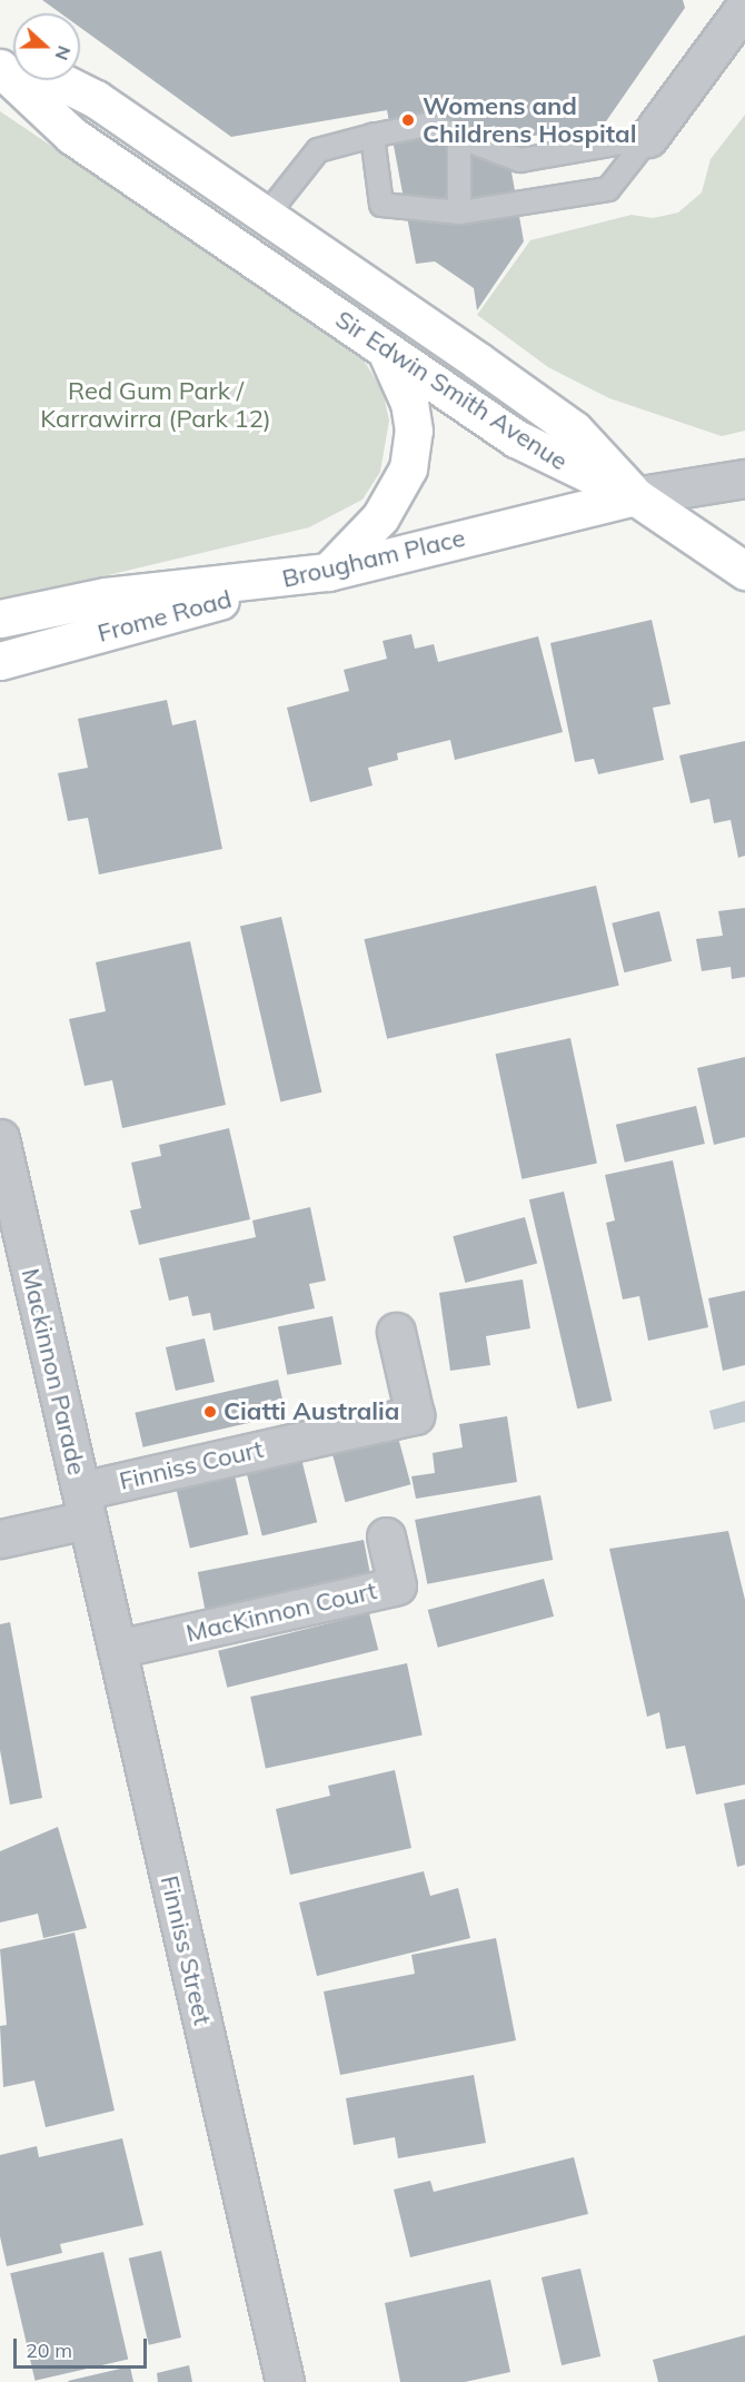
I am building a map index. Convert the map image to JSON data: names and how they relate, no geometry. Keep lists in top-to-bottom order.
{
  "streets": {
    "main road": ["Sir Edwin Smith Avenue", "Brougham Place", "Frome Road"],
    "street": [
      "Mackinnon Parade",
      "Finniss Court",
      "MacKinnon Court",
      "Finniss Street"
    ]
  },
  "crossings": [
    ["Sir Edwin Smith Avenue", "Brougham Place"],
    ["Brougham Place", "Frome Road"],
    ["Mackinnon Parade", "Finniss Court"],
    ["Mackinnon Parade", "Finniss Street"],
    ["Finniss Court", "Finniss Street"],
    ["MacKinnon Court", "Finniss Street"]
  ],
  "parks": ["Red Gum Park / Karrawirra (Park 12)"],
  "places": ["Womens and Childrens Hospital", "Ciatti Australia"],
  "scale_bar": "20 m",
  "north": "right"
}
